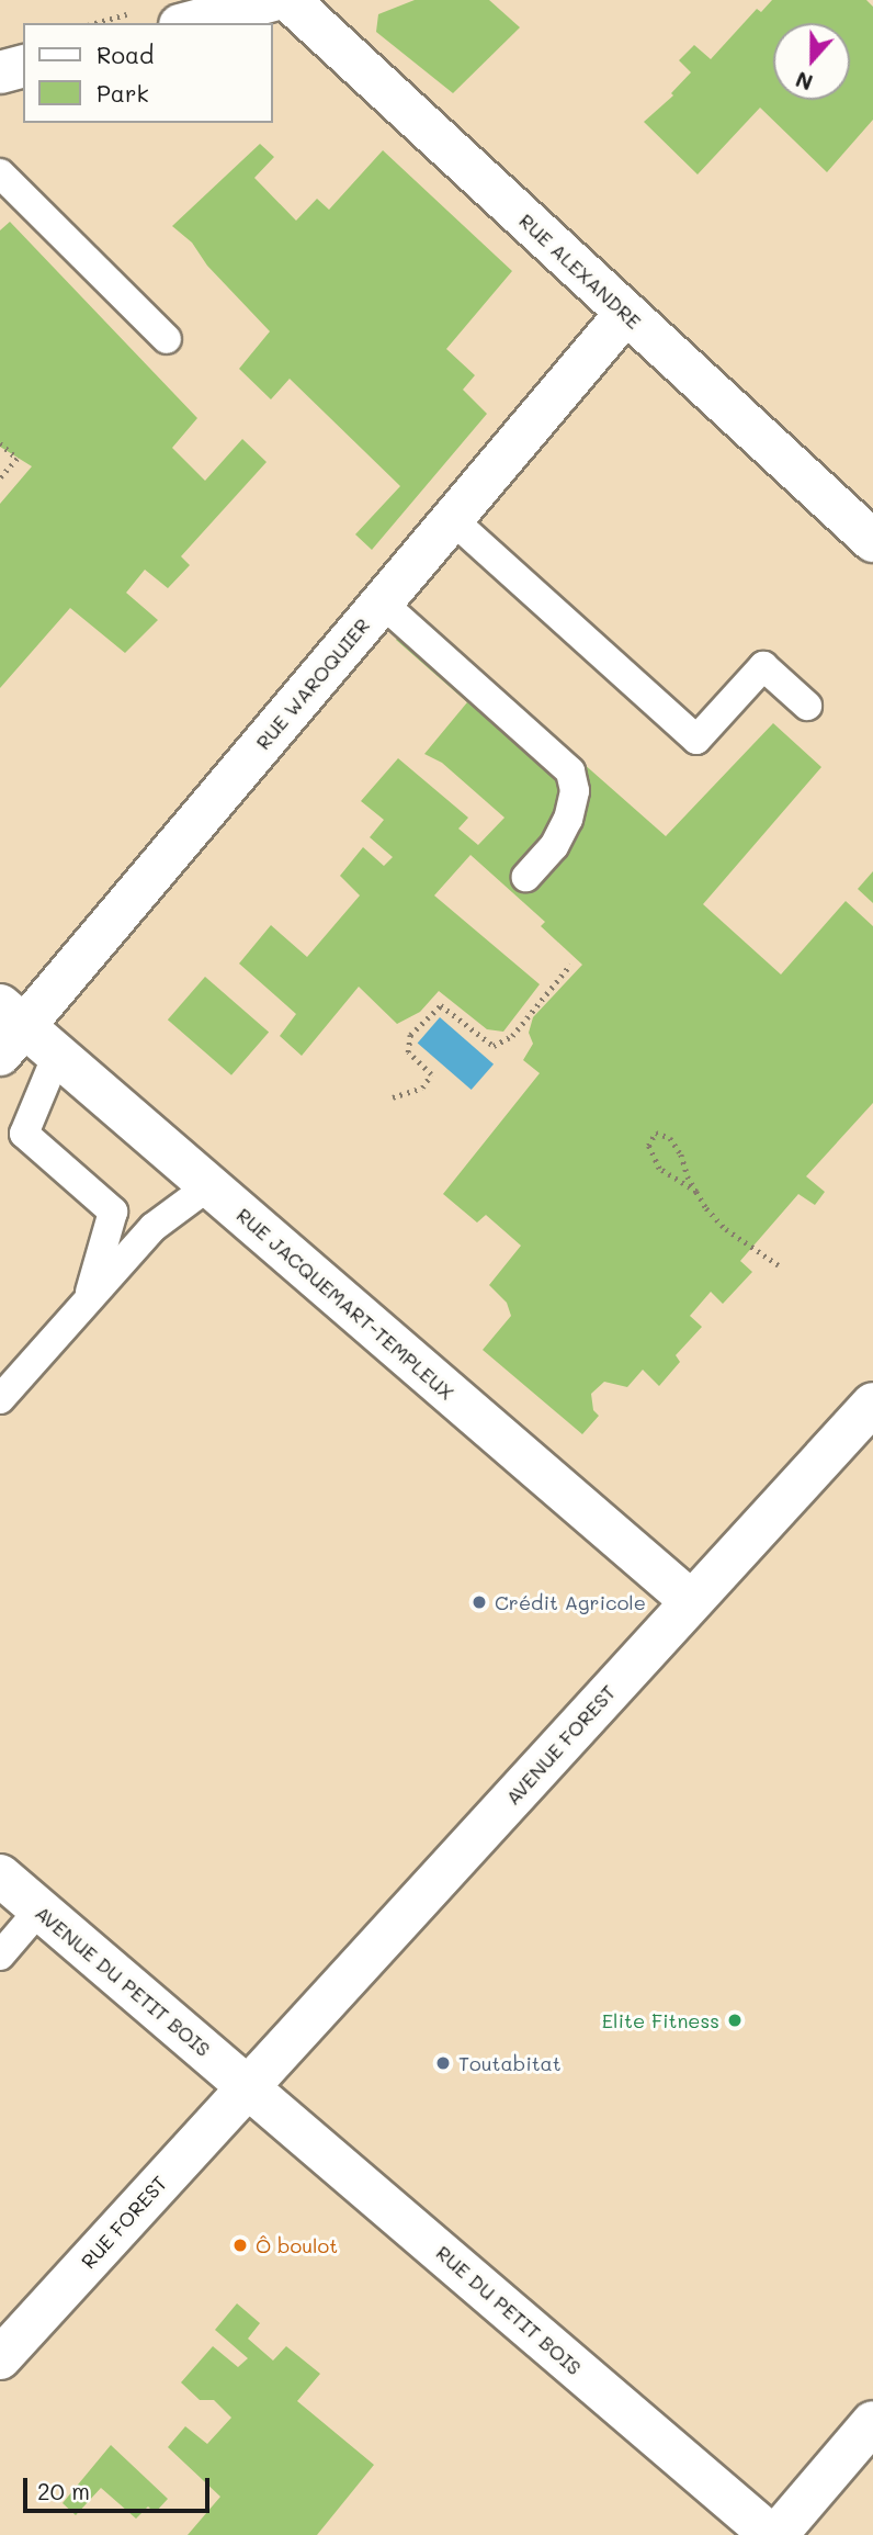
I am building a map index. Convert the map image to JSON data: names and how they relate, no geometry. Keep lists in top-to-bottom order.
{
  "streets": {
    "street": [
      "RUE ALEXANDRE",
      "RUE WAROQUIER",
      "RUE JACQUEMART-TEMPLEUX",
      "AVENUE FOREST",
      "AVENUE DU PETIT BOIS",
      "RUE FOREST",
      "RUE DU PETIT BOIS"
    ]
  },
  "crossings": [
    ["RUE ALEXANDRE", "RUE WAROQUIER"],
    ["RUE WAROQUIER", "RUE JACQUEMART-TEMPLEUX"],
    ["RUE JACQUEMART-TEMPLEUX", "AVENUE FOREST"],
    ["AVENUE FOREST", "AVENUE DU PETIT BOIS"],
    ["AVENUE FOREST", "RUE FOREST"],
    ["AVENUE FOREST", "RUE DU PETIT BOIS"],
    ["AVENUE DU PETIT BOIS", "RUE FOREST"],
    ["AVENUE DU PETIT BOIS", "RUE DU PETIT BOIS"],
    ["RUE FOREST", "RUE DU PETIT BOIS"]
  ],
  "places": [
    "Crédit Agricole",
    "Elite Fitness",
    "Toutabitat",
    "Ô boulot"
  ],
  "legend": ["Road", "Park"],
  "scale_bar": "20 m",
  "north": "bottom"
}
